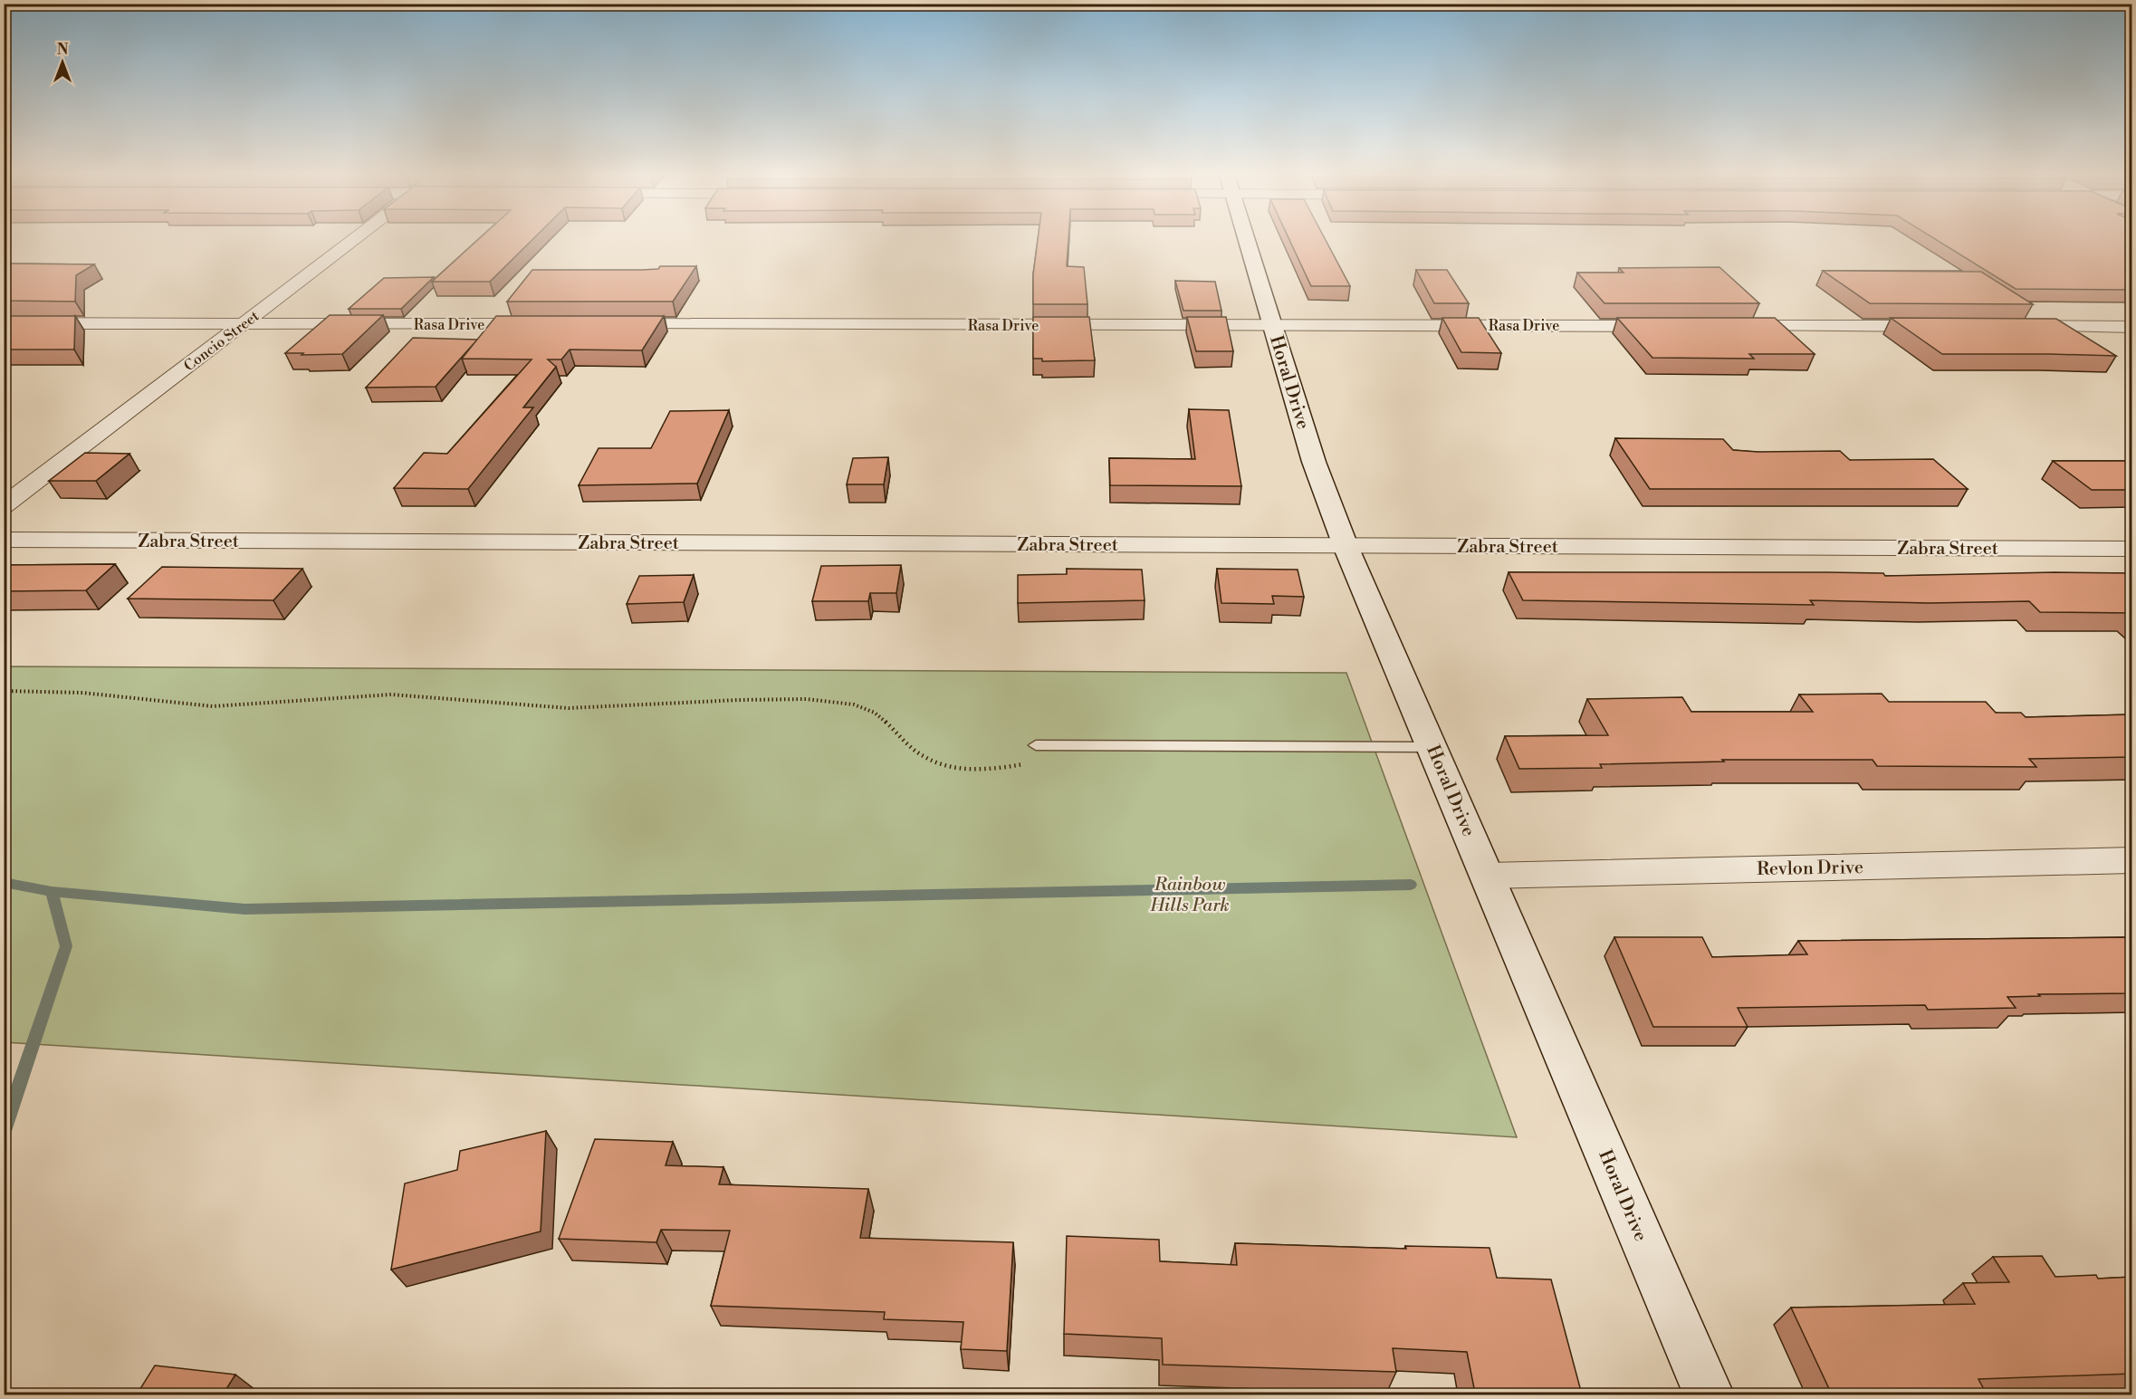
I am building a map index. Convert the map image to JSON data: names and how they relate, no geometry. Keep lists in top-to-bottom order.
{
  "streets": {
    "street": [
      "Rasa Drive",
      "Concio Street",
      "Horal Drive",
      "Zabra Street",
      "Revlon Drive"
    ]
  },
  "crossings": [
    ["Rasa Drive", "Concio Street"],
    ["Rasa Drive", "Horal Drive"],
    ["Horal Drive", "Zabra Street"],
    ["Horal Drive", "Revlon Drive"]
  ],
  "parks": ["Rainbow Hills Park"],
  "north": "top"
}
